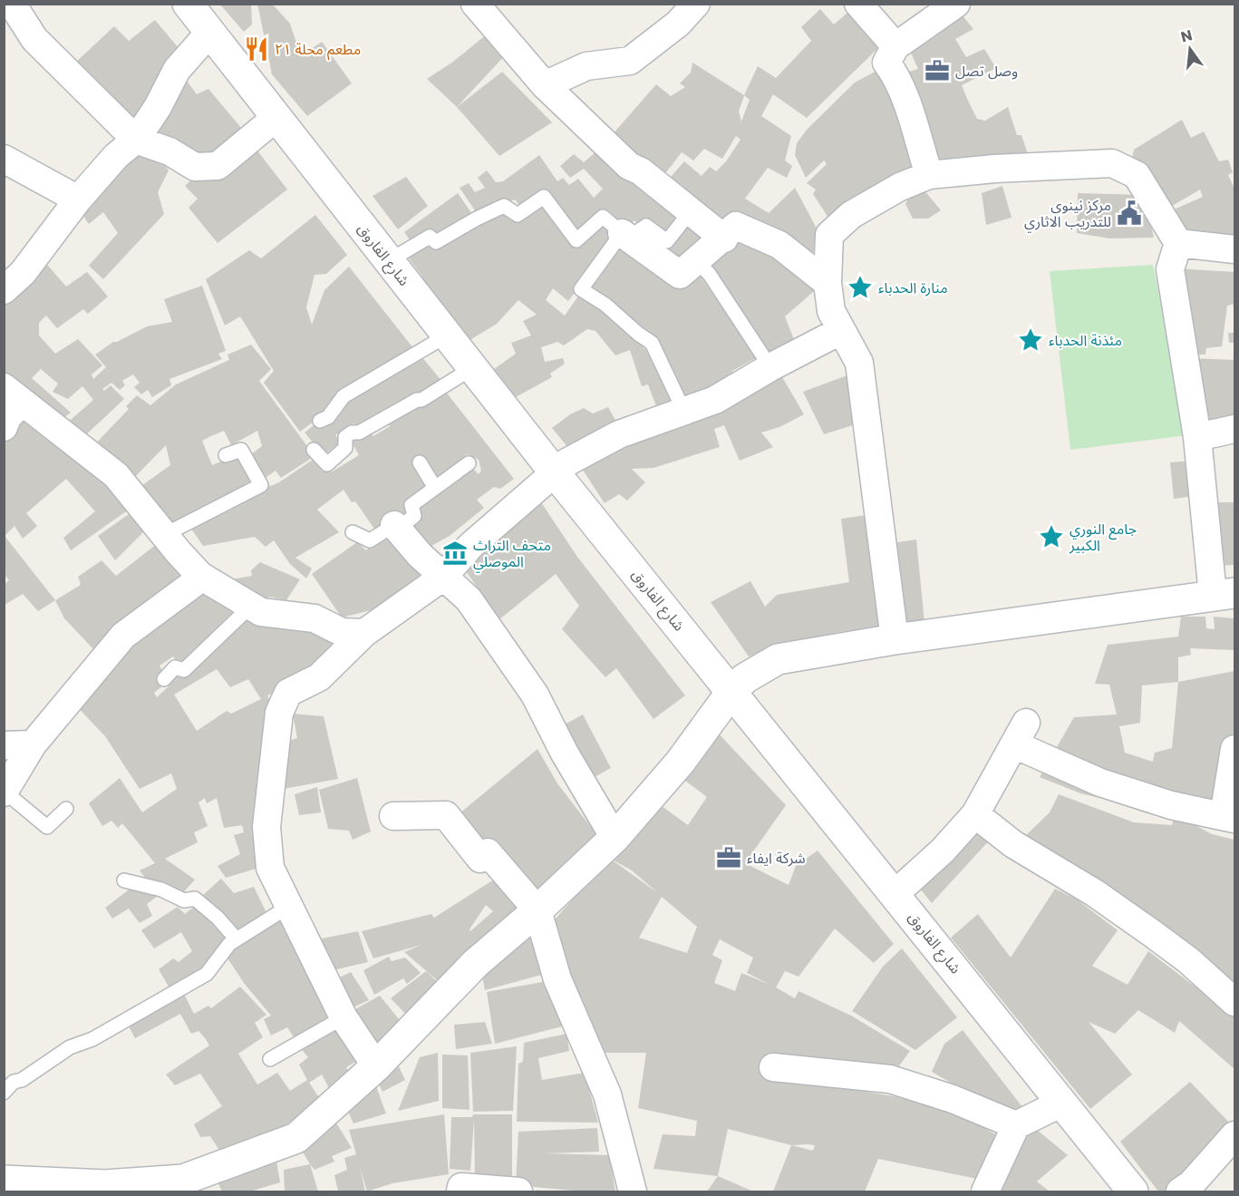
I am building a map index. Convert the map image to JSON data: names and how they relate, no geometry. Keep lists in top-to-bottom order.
{
  "streets": {
    "main road": ["شارع الفاروق"]
  },
  "places": {
    "restaurant": ["مطعم محلة ٢١"],
    "office": ["وصل تصل", "شركة ايفاء"],
    "public building": ["مركز نينوى للتدريب الاثاري"],
    "place": ["منارة الحدباء", "مئذنة الحدباء", "جامع النوري الكبير"],
    "museum": ["متحف التراث الموصلي"]
  },
  "north": "top"
}
